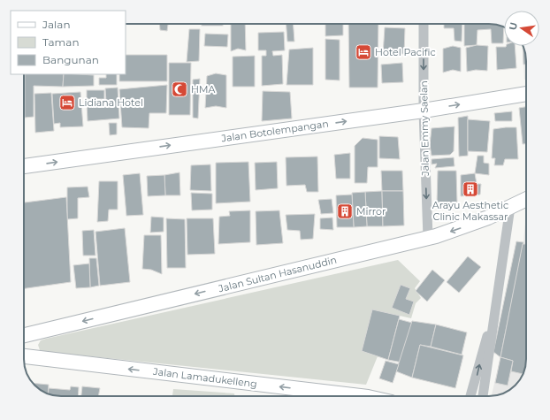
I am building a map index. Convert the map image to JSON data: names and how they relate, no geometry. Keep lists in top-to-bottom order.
{
  "streets": {
    "street": [
      "Jalan Emmy Saelan",
      "Jalan Botolempangan",
      "Jalan Sultan Hasanuddin",
      "Jalan Lamadukelleng"
    ]
  },
  "crossings": [
    ["Jalan Emmy Saelan", "Jalan Botolempangan"],
    ["Jalan Emmy Saelan", "Jalan Sultan Hasanuddin"]
  ],
  "one_way": [
    "Jalan Emmy Saelan",
    "Jalan Botolempangan",
    "Jalan Sultan Hasanuddin",
    "Jalan Lamadukelleng"
  ],
  "places": {
    "hotel": ["Hotel Pacific", "Lidiana Hotel"],
    "mosque": ["HMA"],
    "building": ["Arayu Aesthetic Clinic Makassar", "Mirror"]
  },
  "legend": ["Jalan", "Taman", "Bangunan"],
  "north": "left"
}
